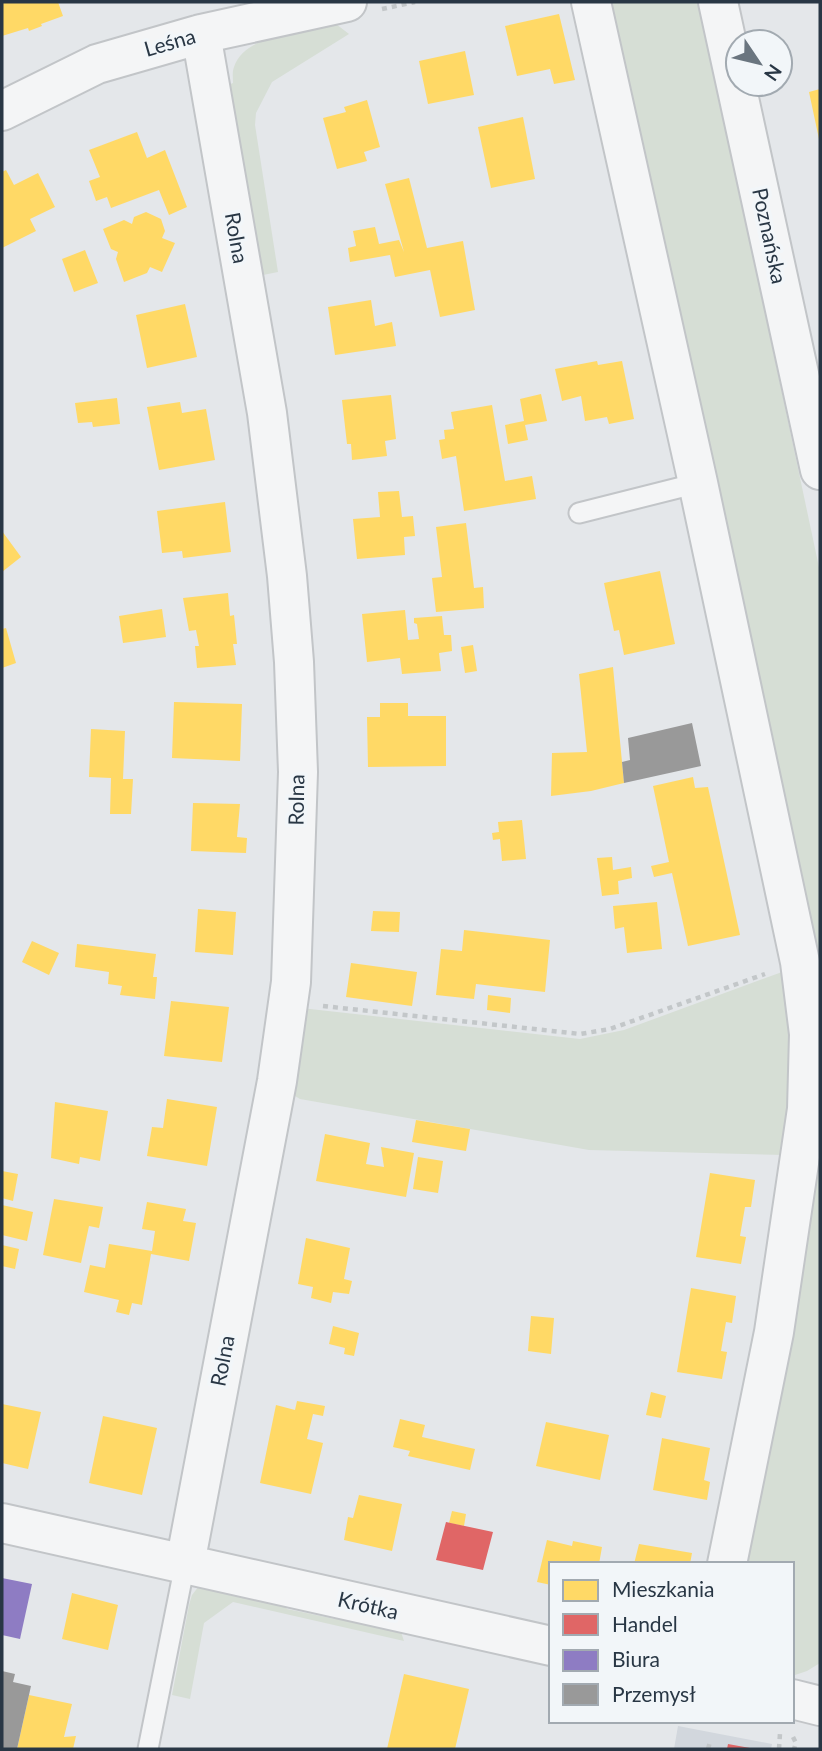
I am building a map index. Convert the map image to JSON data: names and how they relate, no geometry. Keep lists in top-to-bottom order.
{
  "streets": {
    "street": [
      "Leśna",
      "Poznańska",
      "Rolna",
      "Krótka"
    ]
  },
  "crossings": [
    ["Leśna", "Rolna"],
    ["Rolna", "Krótka"]
  ],
  "legend": [
    "Mieszkania",
    "Handel",
    "Biura",
    "Przemysł"
  ],
  "north": "bottom right"
}
